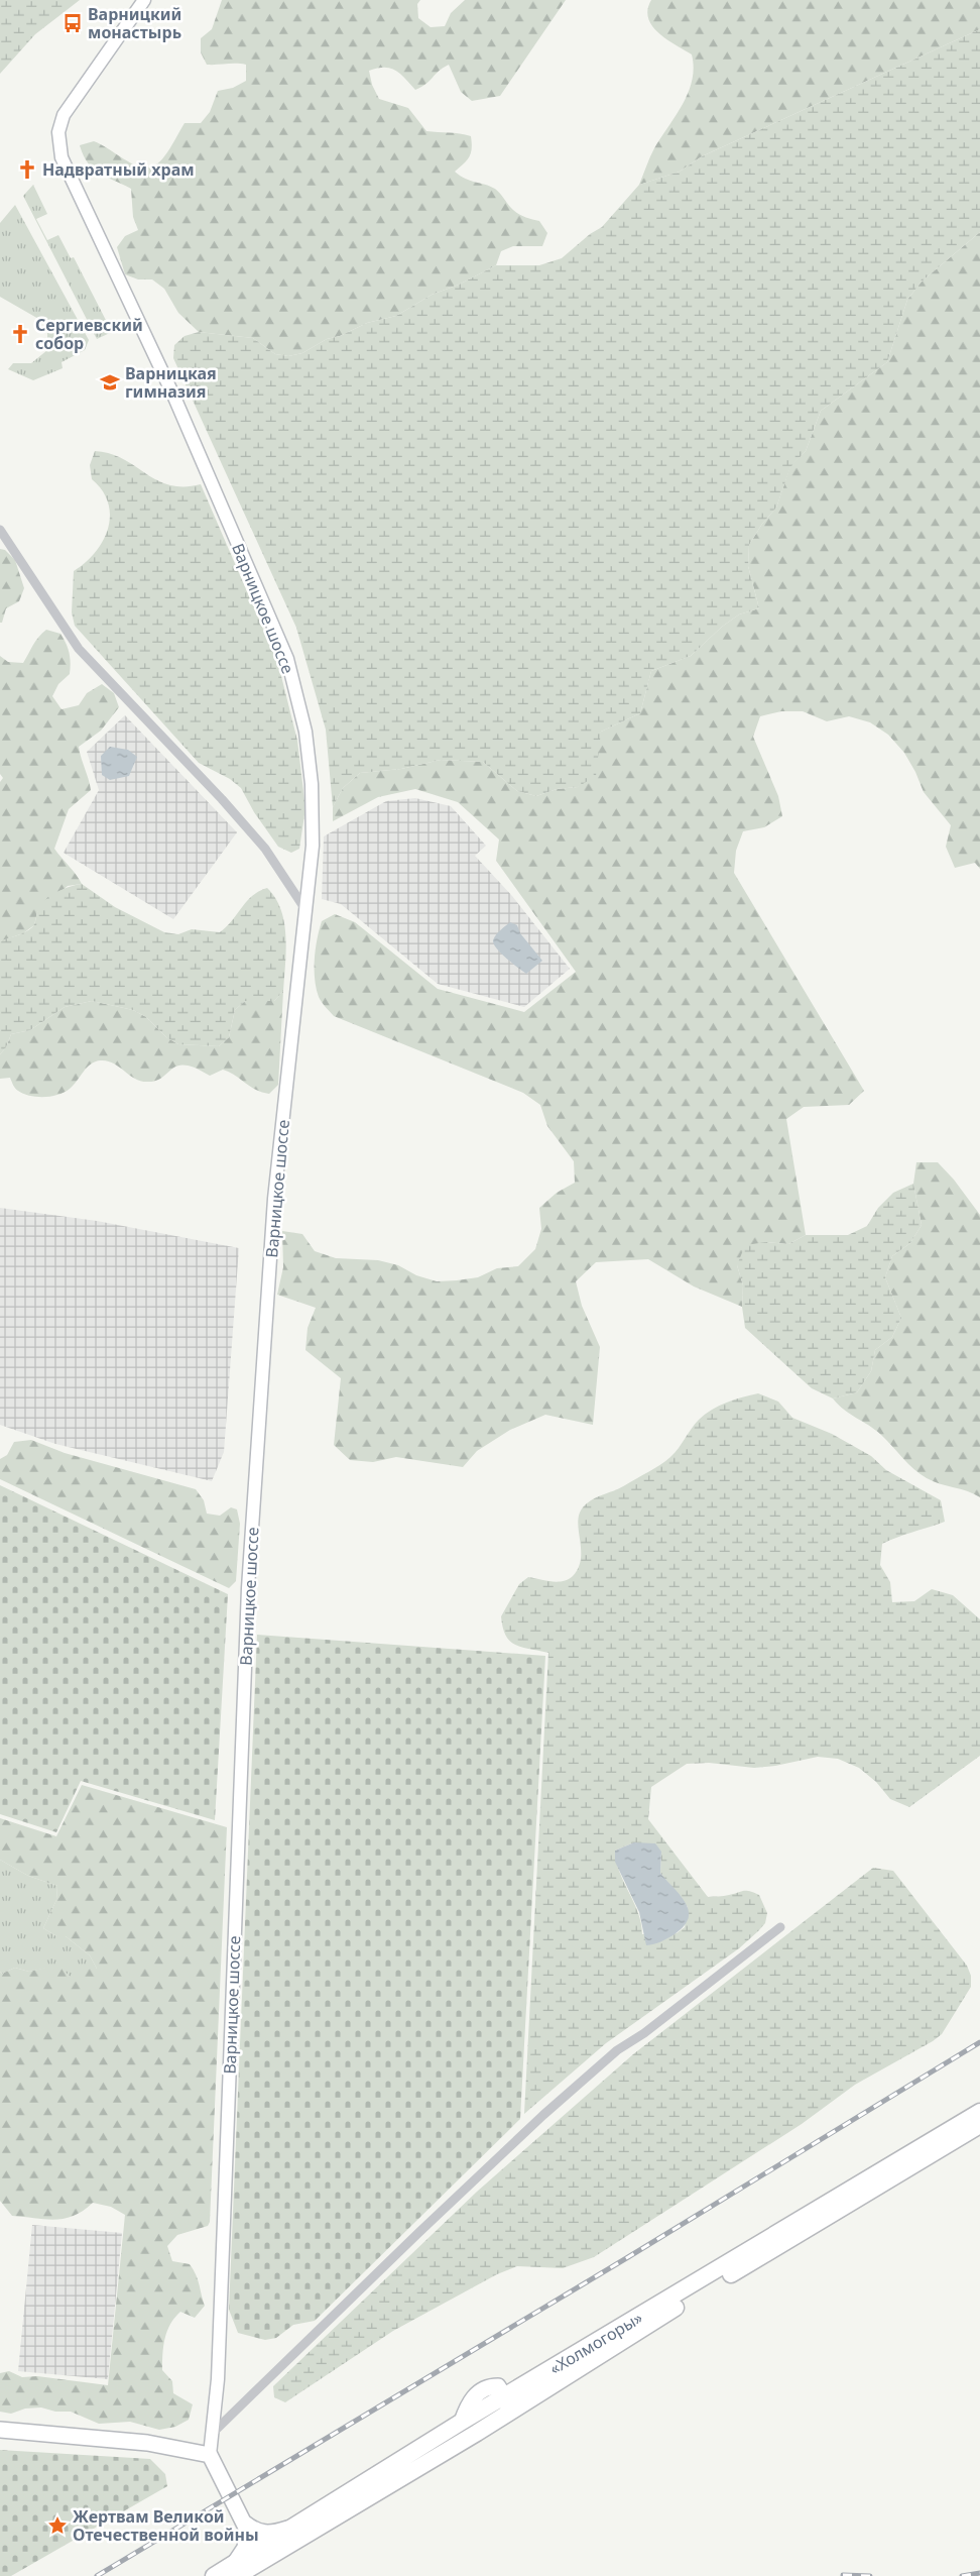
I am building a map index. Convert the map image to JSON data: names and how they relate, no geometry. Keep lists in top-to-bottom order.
{
  "streets": {
    "highway": ["«Холмогоры»"],
    "street": ["Варницкое шоссе"]
  },
  "places": {
    "bus stop": ["Варницкий монастырь"],
    "church": ["Надвратный храм", "Сергиевский собор"],
    "school or university": ["Варницкая гимназия"],
    "place": ["Жертвам Великой Отечественной войны"]
  }
}
